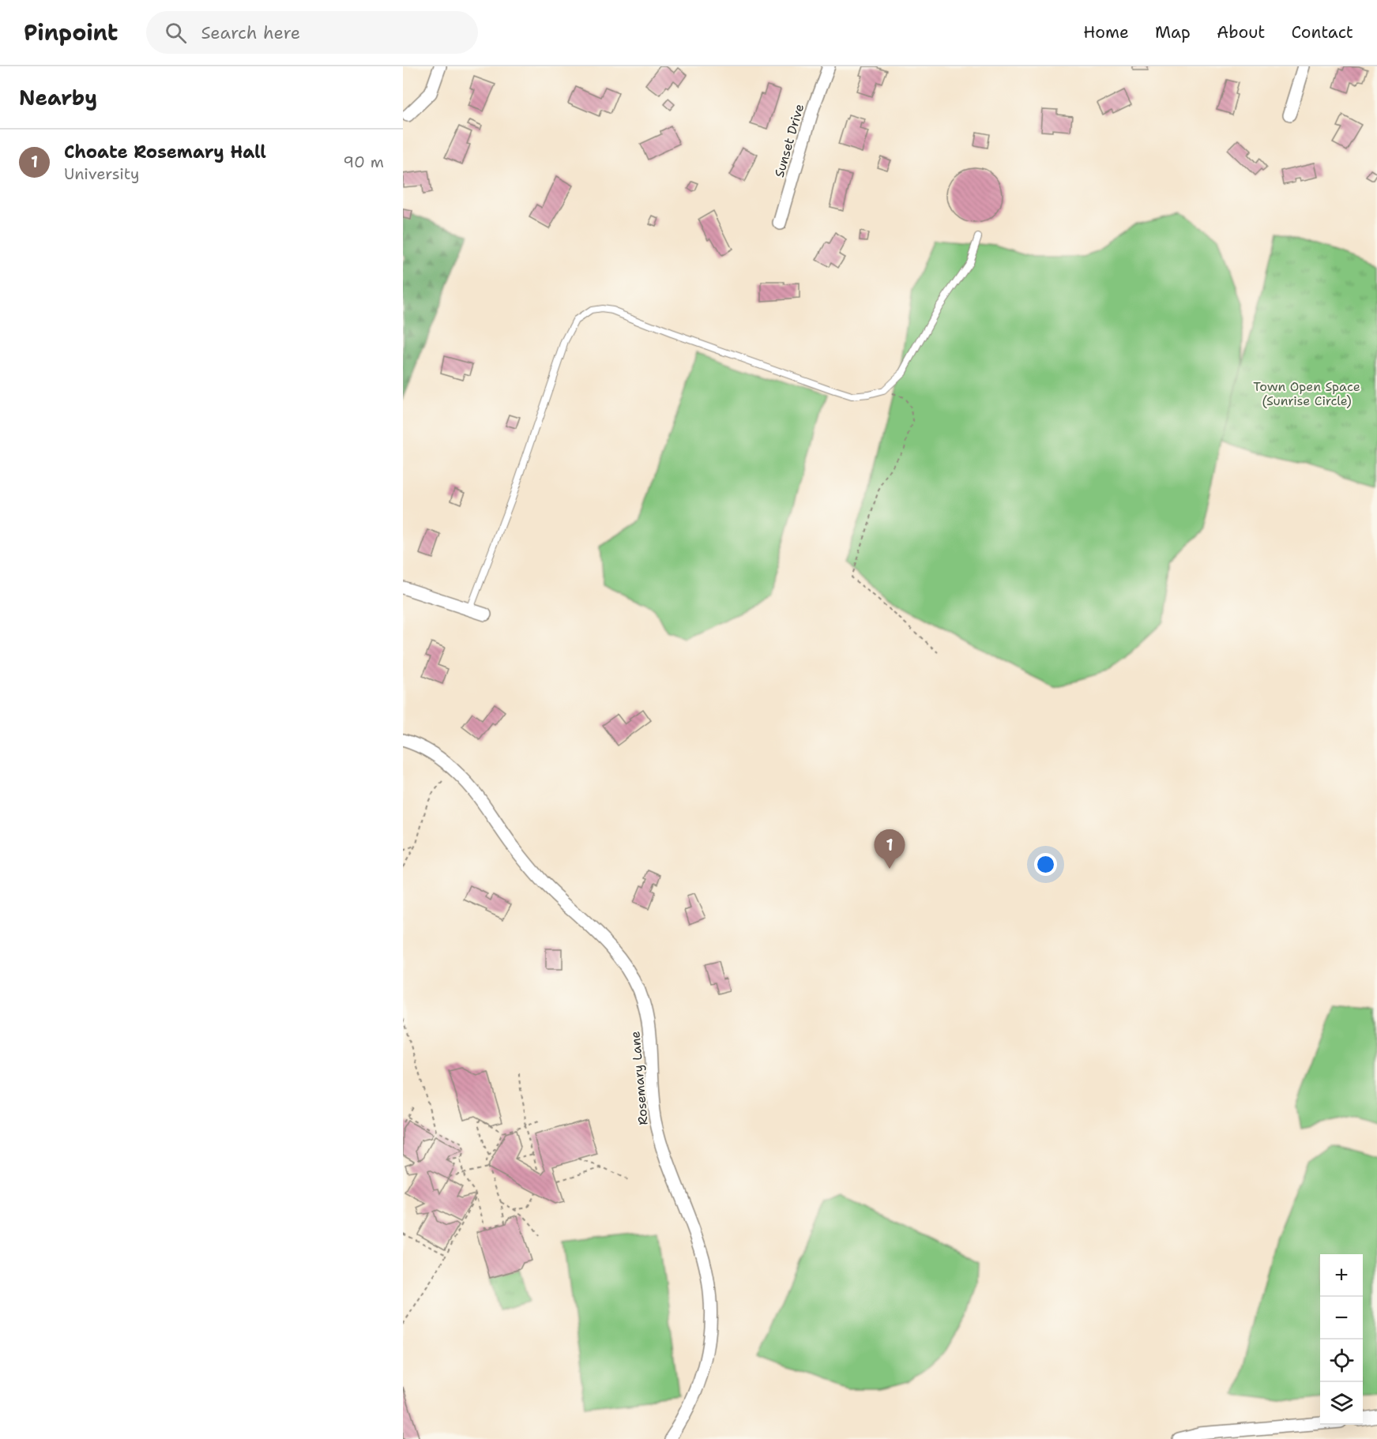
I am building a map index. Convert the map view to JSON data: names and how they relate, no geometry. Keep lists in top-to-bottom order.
{
  "streets": {
    "street": ["Sunset Drive", "Rosemary Lane"]
  },
  "parks": ["Town Open Space (Sunrise Circle)"],
  "page": {
    "header": "Pinpoint",
    "search": "Search here",
    "nav": [
      "Home",
      "Map",
      "About",
      "Contact"
    ],
    "heading": "Nearby",
    "list": [
      {
        "mark": "1",
        "name": "Choate Rosemary Hall",
        "note": "University",
        "value": "90 m"
      }
    ],
    "pins": "1",
    "map_buttons": ["+", "−"]
  }
}
